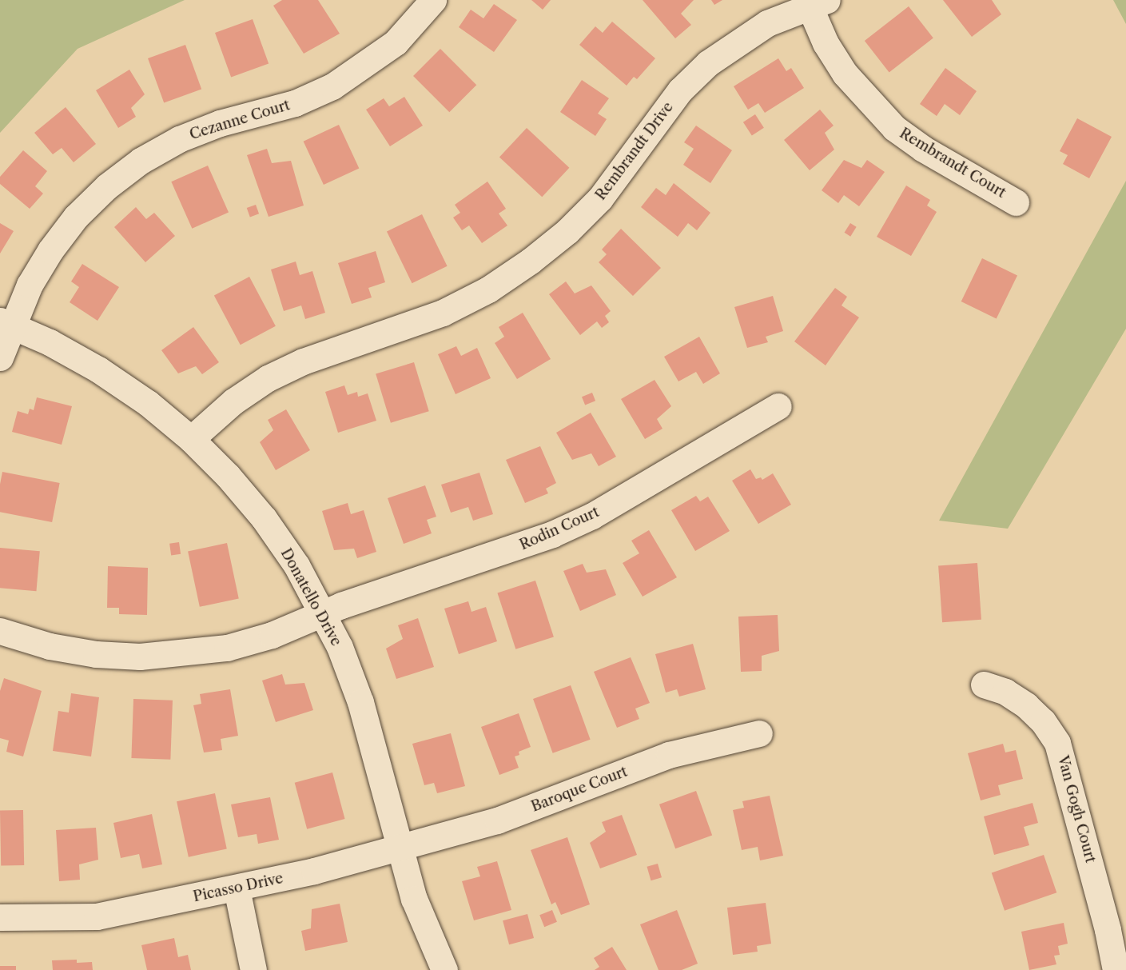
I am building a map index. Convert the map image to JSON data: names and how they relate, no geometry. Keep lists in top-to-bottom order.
{
  "streets": {
    "street": [
      "Cezanne Court",
      "Rembrandt Drive",
      "Rembrandt Court",
      "Rodin Court",
      "Donatello Drive",
      "Baroque Court",
      "Van Gogh Court",
      "Picasso Drive"
    ]
  },
  "crossings": [
    ["Cezanne Court", "Donatello Drive"],
    ["Rembrandt Drive", "Rembrandt Court"],
    ["Rembrandt Drive", "Donatello Drive"],
    ["Rodin Court", "Donatello Drive"],
    ["Donatello Drive", "Baroque Court"],
    ["Donatello Drive", "Picasso Drive"],
    ["Baroque Court", "Picasso Drive"]
  ]
}
